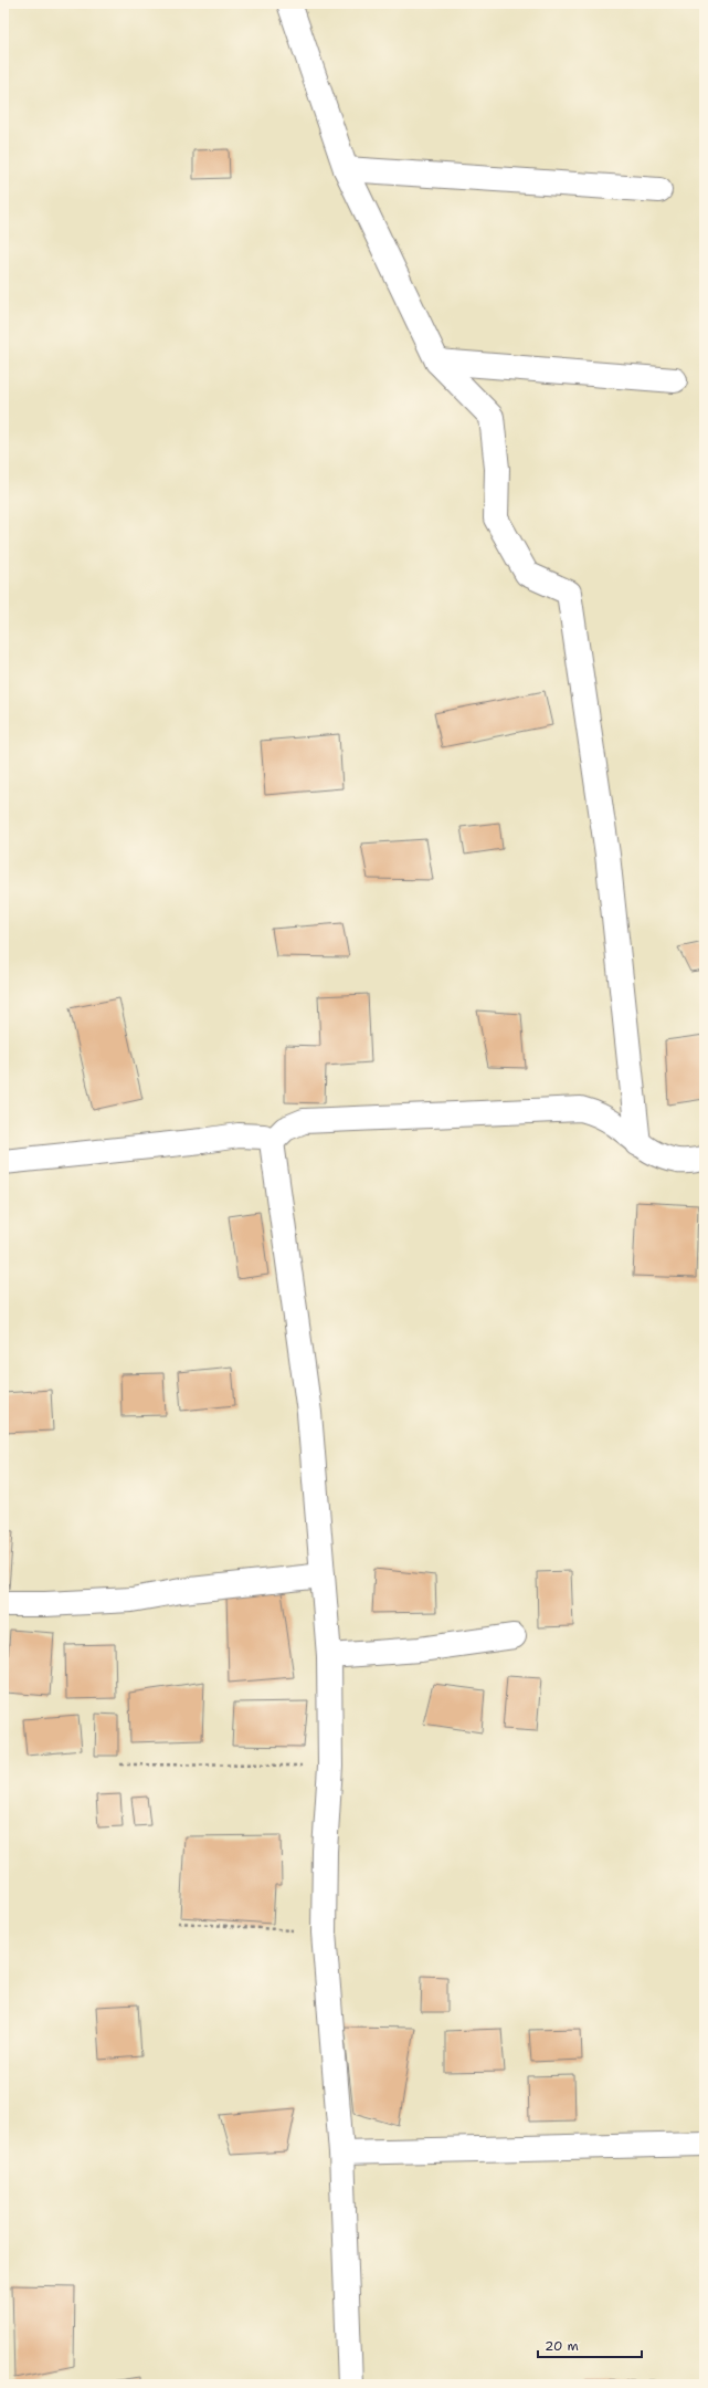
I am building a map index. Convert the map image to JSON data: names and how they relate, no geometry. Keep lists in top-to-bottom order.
{
  "scale_bar": "20 m"
}
